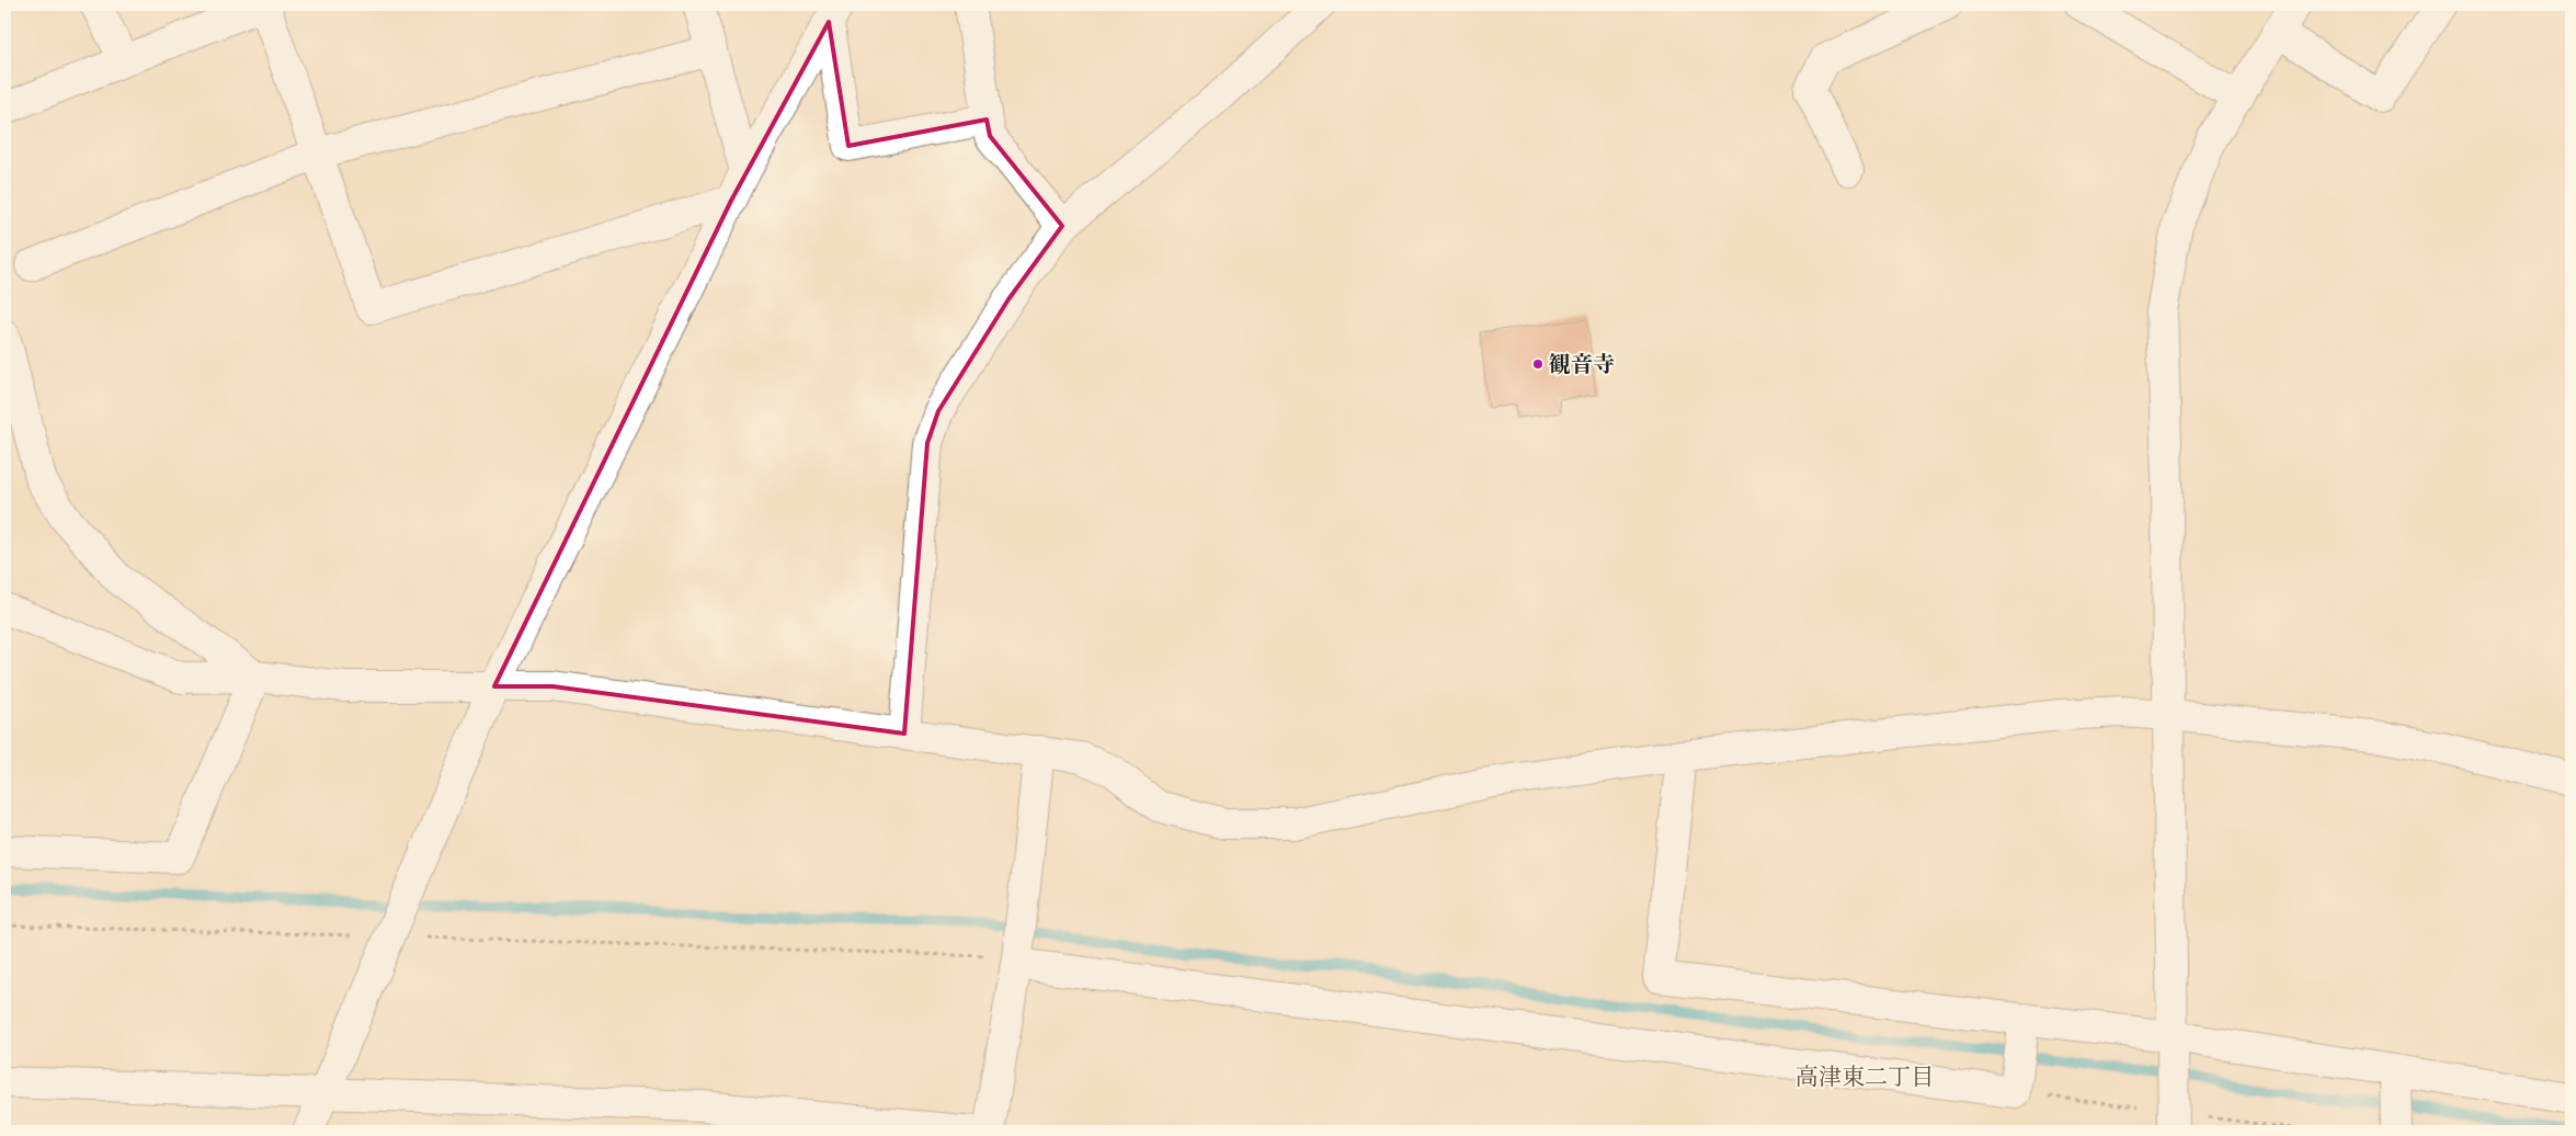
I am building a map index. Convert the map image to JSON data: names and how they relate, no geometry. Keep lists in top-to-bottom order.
{
  "districts": ["高津東二丁目"],
  "places": ["観音寺"]
}
